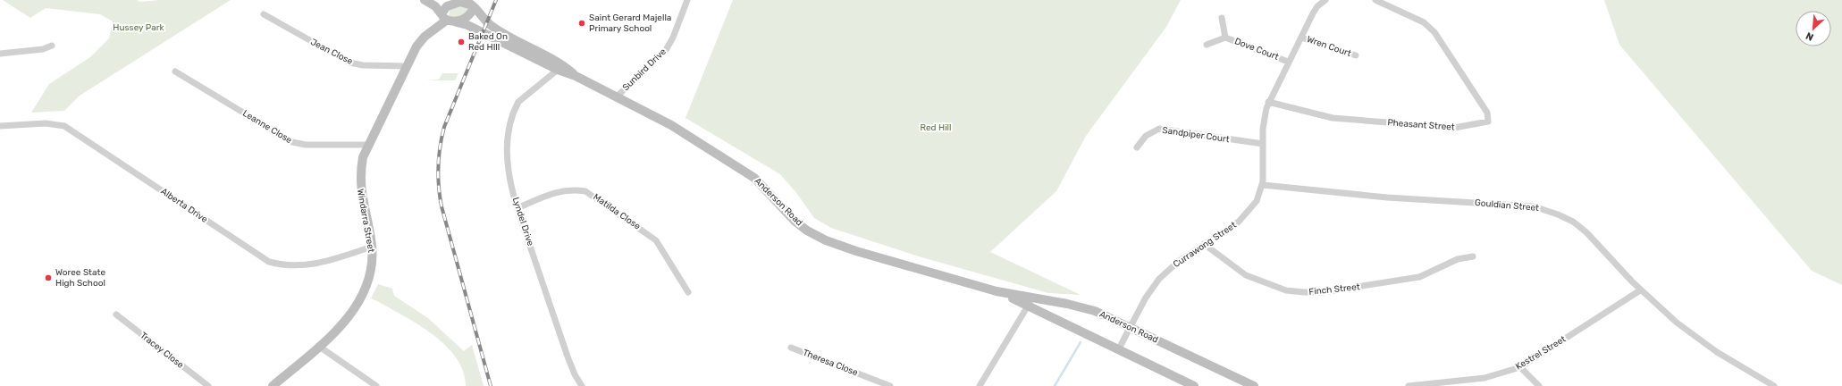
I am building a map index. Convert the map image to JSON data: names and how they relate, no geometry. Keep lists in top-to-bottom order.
{
  "streets": {
    "street": [
      "Wren Court",
      "Dove Court",
      "Jean Close",
      "Sunbird Drive",
      "Pheasant Street",
      "Leanne Close",
      "Sandpiper Court",
      "Anderson Road",
      "Alberta Drive",
      "Gouldian Street",
      "Matilda Close",
      "Windarra Street",
      "Lyndel Drive",
      "Currawong Street",
      "Finch Street",
      "Tracey Close",
      "Kestrel Street",
      "Theresa Close"
    ]
  },
  "crossings": [
    ["Wren Court", "Currawong Street"],
    ["Dove Court", "Currawong Street"],
    ["Jean Close", "Windarra Street"],
    ["Sunbird Drive", "Anderson Road"],
    ["Pheasant Street", "Currawong Street"],
    ["Leanne Close", "Windarra Street"],
    ["Sandpiper Court", "Currawong Street"],
    ["Anderson Road", "Windarra Street"],
    ["Anderson Road", "Lyndel Drive"],
    ["Anderson Road", "Currawong Street"],
    ["Alberta Drive", "Windarra Street"],
    ["Gouldian Street", "Currawong Street"],
    ["Gouldian Street", "Kestrel Street"],
    ["Matilda Close", "Lyndel Drive"],
    ["Currawong Street", "Finch Street"]
  ],
  "parks": ["Hussey Park", "Red Hill"],
  "places": ["Saint Gerard Majella Primary School", "Baked On Red HIll", "Woree State High School"],
  "north": "bottom left"
}
